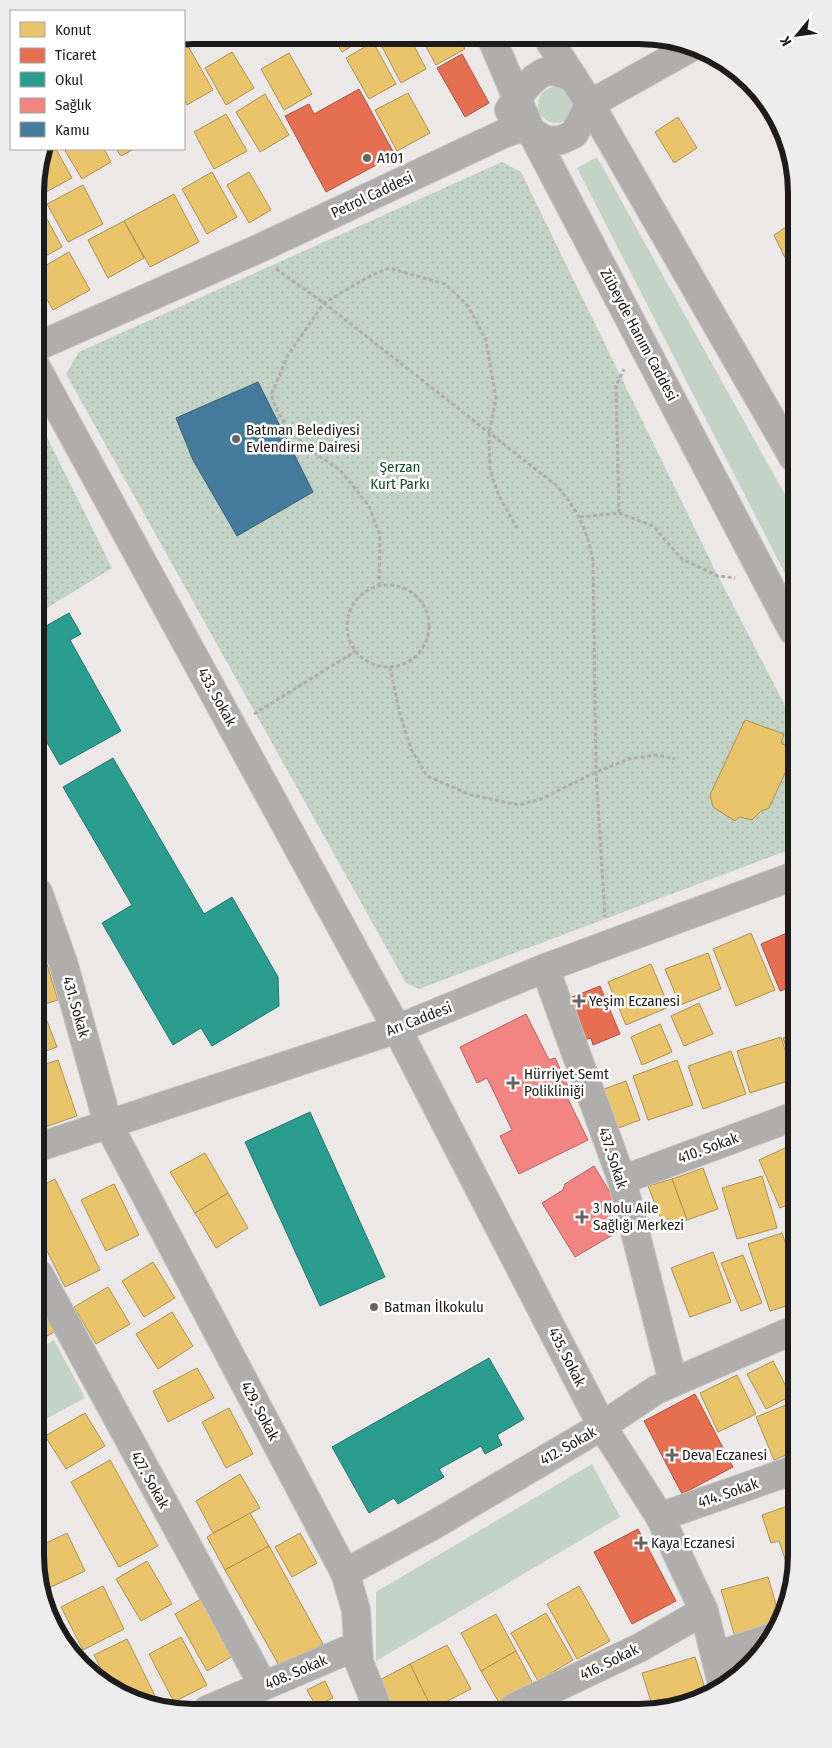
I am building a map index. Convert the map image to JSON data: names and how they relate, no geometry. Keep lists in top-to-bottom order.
{
  "streets": {
    "street": [
      "Petrol Caddesi",
      "Zübeyde Hanım Caddesi",
      "433. Sokak",
      "431. Sokak",
      "Arı Caddesi",
      "410. Sokak",
      "437. Sokak",
      "435. Sokak",
      "429. Sokak",
      "412. Sokak",
      "427. Sokak",
      "414. Sokak",
      "416. Sokak",
      "408. Sokak"
    ]
  },
  "crossings": [
    ["Petrol Caddesi", "Zübeyde Hanım Caddesi"],
    ["433. Sokak", "Arı Caddesi"],
    ["433. Sokak", "435. Sokak"],
    ["431. Sokak", "Arı Caddesi"],
    ["431. Sokak", "429. Sokak"],
    ["Arı Caddesi", "437. Sokak"],
    ["Arı Caddesi", "435. Sokak"],
    ["Arı Caddesi", "429. Sokak"],
    ["410. Sokak", "437. Sokak"],
    ["437. Sokak", "412. Sokak"],
    ["435. Sokak", "412. Sokak"],
    ["435. Sokak", "414. Sokak"],
    ["435. Sokak", "416. Sokak"],
    ["429. Sokak", "412. Sokak"],
    ["429. Sokak", "408. Sokak"],
    ["427. Sokak", "408. Sokak"]
  ],
  "parks": ["Şerzan Kurt Parkı"],
  "places": {
    "other": ["A101", "Batman Belediyesi Evlendirme Dairesi", "Batman İlkokulu"],
    "health": [
      "Yeşim Eczanesi",
      "Hürriyet Semt Polikliniği",
      "3 Nolu Aile Sağlığı Merkezi",
      "Deva Eczanesi",
      "Kaya Eczanesi"
    ]
  },
  "legend": [
    "Konut",
    "Ticaret",
    "Okul",
    "Sağlık",
    "Kamu"
  ],
  "north": "bottom left"
}
